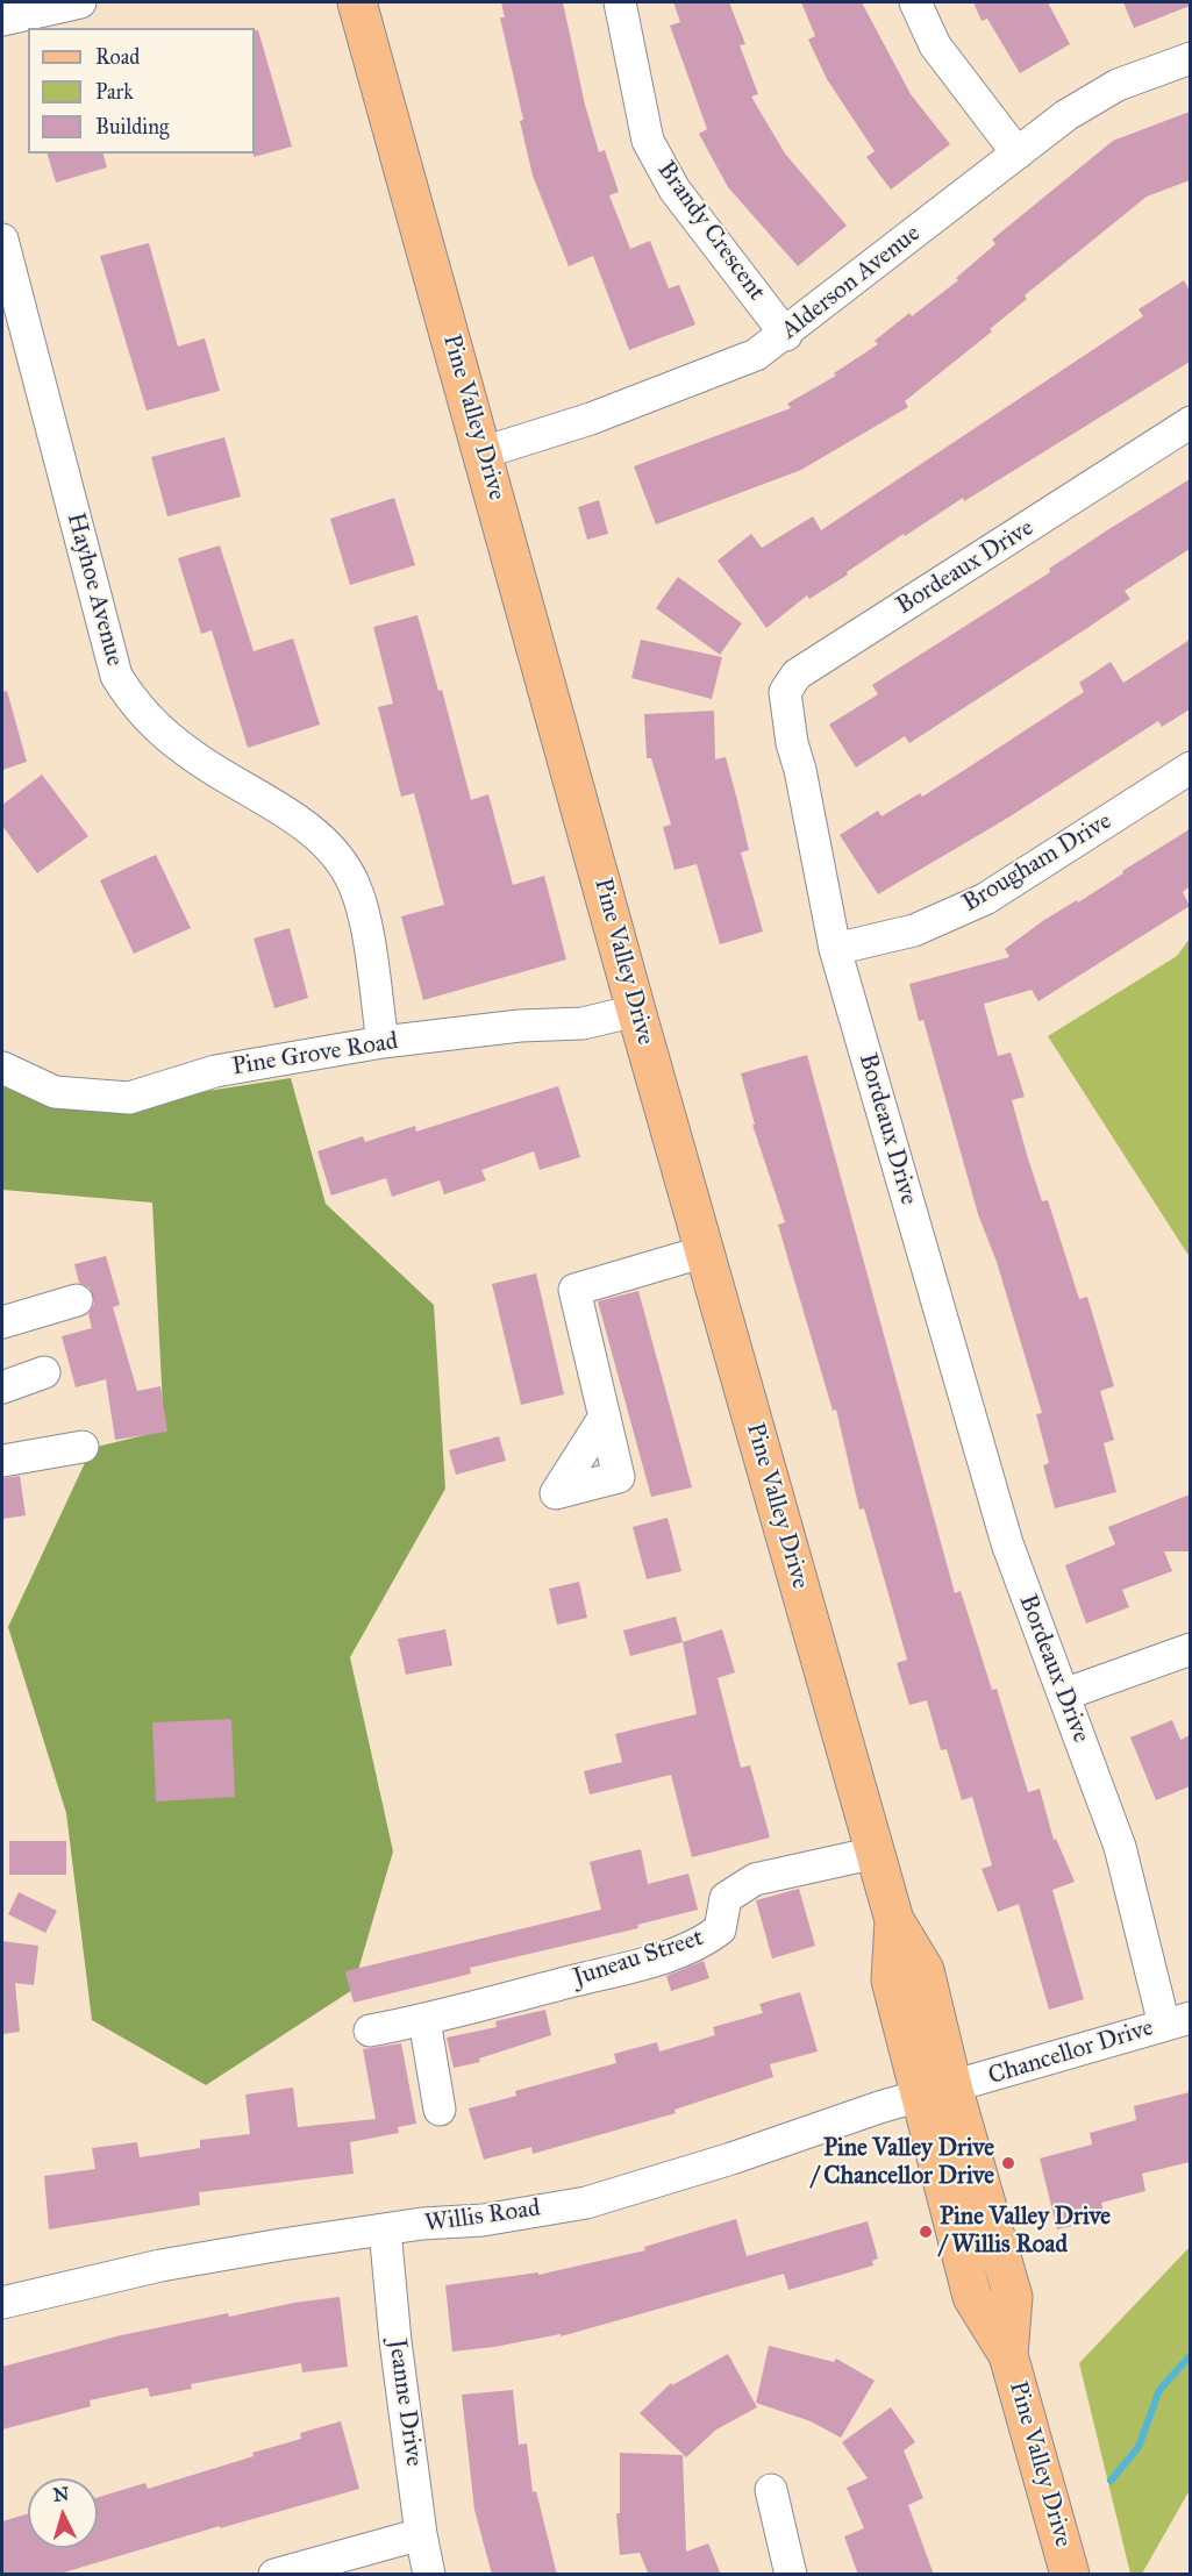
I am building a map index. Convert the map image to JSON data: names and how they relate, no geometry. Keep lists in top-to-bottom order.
{
  "streets": {
    "main road": ["Pine Valley Drive"],
    "street": [
      "Brandy Crescent",
      "Alderson Avenue",
      "Bordeaux Drive",
      "Hayhoe Avenue",
      "Brougham Drive",
      "Pine Grove Road",
      "Juneau Street",
      "Chancellor Drive",
      "Willis Road",
      "Jeanne Drive"
    ]
  },
  "crossings": [
    ["Brandy Crescent", "Alderson Avenue"],
    ["Alderson Avenue", "Pine Valley Drive"],
    ["Pine Valley Drive", "Pine Grove Road"],
    ["Pine Valley Drive", "Juneau Street"],
    ["Pine Valley Drive", "Chancellor Drive"],
    ["Pine Valley Drive", "Willis Road"],
    ["Bordeaux Drive", "Brougham Drive"],
    ["Bordeaux Drive", "Chancellor Drive"],
    ["Hayhoe Avenue", "Pine Grove Road"],
    ["Chancellor Drive", "Willis Road"],
    ["Willis Road", "Jeanne Drive"]
  ],
  "places": ["Pine Valley Drive / Chancellor Drive", "Pine Valley Drive / Willis Road"],
  "legend": ["Road", "Park", "Building"],
  "north": "top"
}
